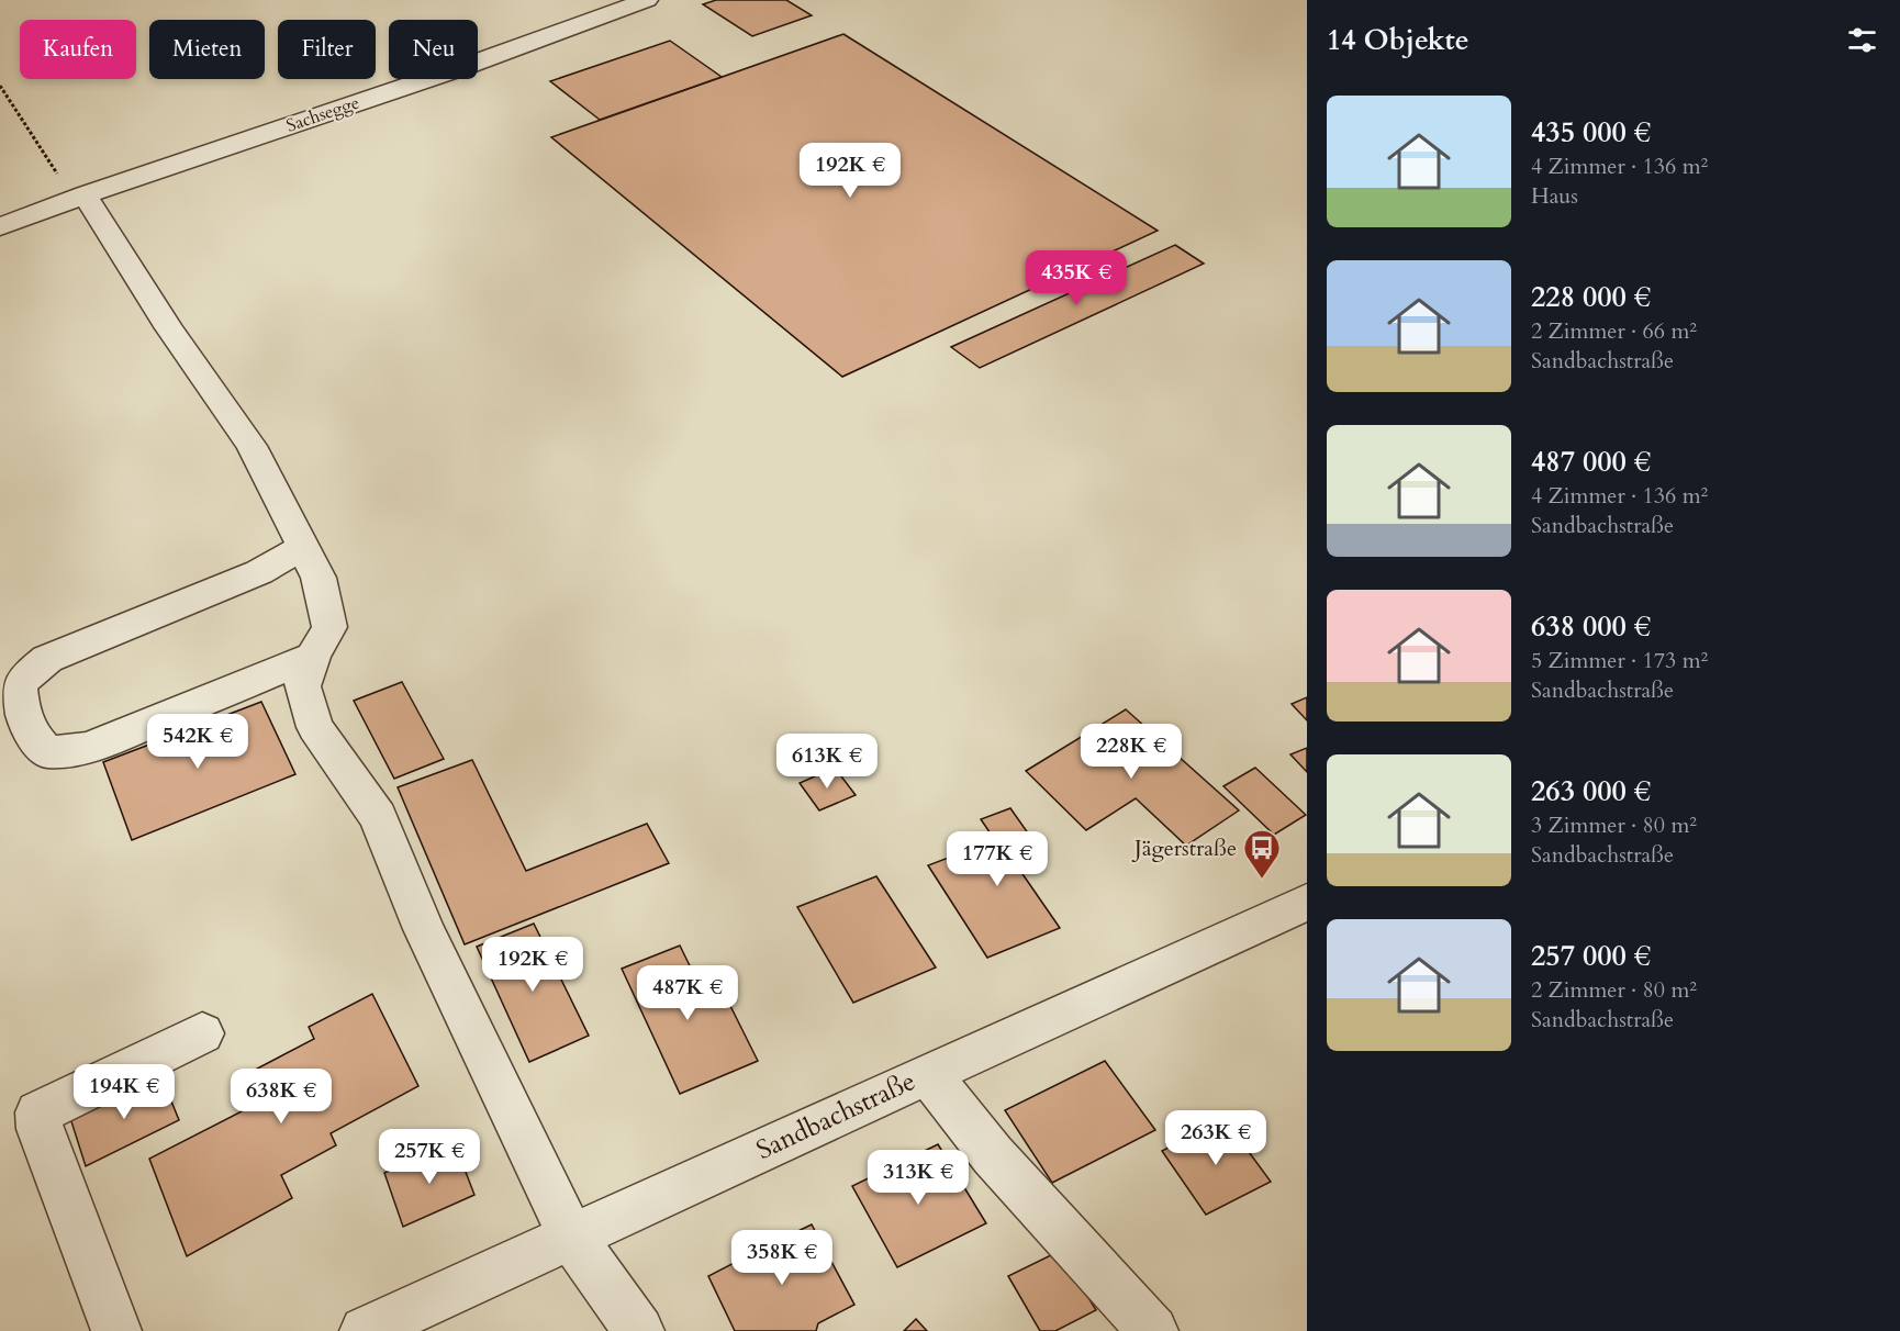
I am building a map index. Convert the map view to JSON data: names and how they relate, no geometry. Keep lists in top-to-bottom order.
{
  "streets": {
    "street": ["Sachsegge", "Sandbachstraße"]
  },
  "places": {
    "bus stop": ["Jägerstraße"]
  },
  "page": {
    "heading": "14 Objekte",
    "chip": [
      "Kaufen",
      "Mieten",
      "Filter",
      "Neu"
    ],
    "list": [
      {
        "name": "435 000 €",
        "note": "4 Zimmer · 136 m² · Haus"
      },
      {
        "name": "228 000 €",
        "note": "2 Zimmer · 66 m² · Sandbachstraße"
      },
      {
        "name": "487 000 €",
        "note": "4 Zimmer · 136 m² · Sandbachstraße"
      },
      {
        "name": "638 000 €",
        "note": "5 Zimmer · 173 m² · Sandbachstraße"
      },
      {
        "name": "263 000 €",
        "note": "3 Zimmer · 80 m² · Sandbachstraße"
      },
      {
        "name": "257 000 €",
        "note": "2 Zimmer · 80 m² · Sandbachstraße"
      }
    ],
    "price": [
      "192K €",
      "435K €",
      "542K €",
      "228K €",
      "613K €",
      "177K €",
      "192K €",
      "487K €",
      "194K €",
      "638K €",
      "263K €",
      "257K €",
      "313K €",
      "358K €"
    ]
  }
}
